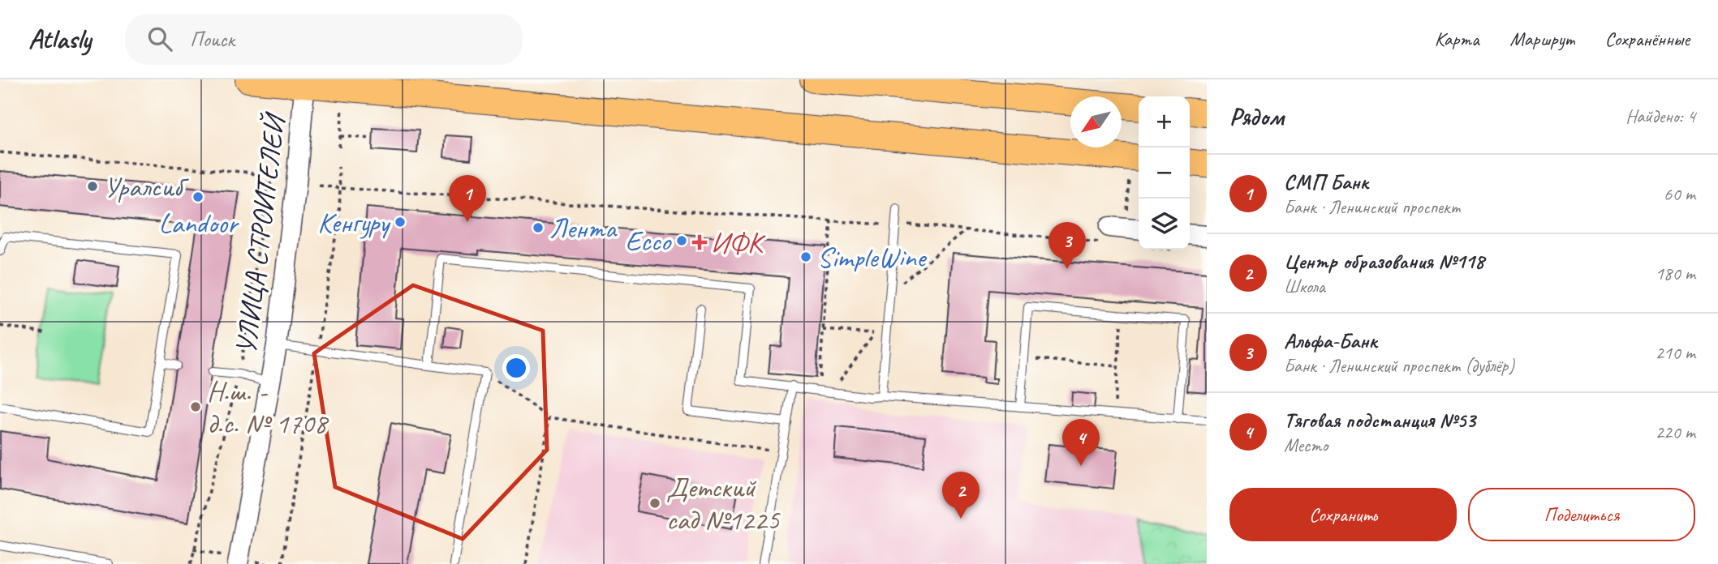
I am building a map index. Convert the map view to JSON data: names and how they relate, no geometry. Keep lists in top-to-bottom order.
{
  "streets": {
    "street": ["УЛИЦА СТРОИТЕЛЕЙ"]
  },
  "places": {
    "other": [
      "Уралсиб",
      "Landoor",
      "Кенгуру",
      "Лента",
      "Ecco",
      "SimpleWine",
      "Н.ш. - д.с. № 1708",
      "Детский сад №1225"
    ],
    "health": ["ИФК"]
  },
  "north": "bottom left",
  "page": {
    "header": "Atlasly",
    "search": "Поиск",
    "nav": ["Карта", "Маршрут", "Сохранённые"],
    "heading": ["Рядом", "Найдено: 4"],
    "map_buttons": ["+", "−"],
    "list": [
      {
        "mark": "1",
        "name": "СМП Банк",
        "note": "Банк · Ленинский проспект",
        "value": "60 m"
      },
      {
        "mark": "2",
        "name": "Центр образования №118",
        "note": "Школа",
        "value": "180 m"
      },
      {
        "mark": "3",
        "name": "Альфа-Банк",
        "note": "Банк · Ленинский проспект (дублёр)",
        "value": "210 m"
      },
      {
        "mark": "4",
        "name": "Тяговая подстанция №53",
        "note": "Место",
        "value": "220 m"
      }
    ],
    "pins": [
      "1",
      "3",
      "4",
      "2"
    ],
    "buttons": ["Сохранить", "Поделиться"]
  }
}
